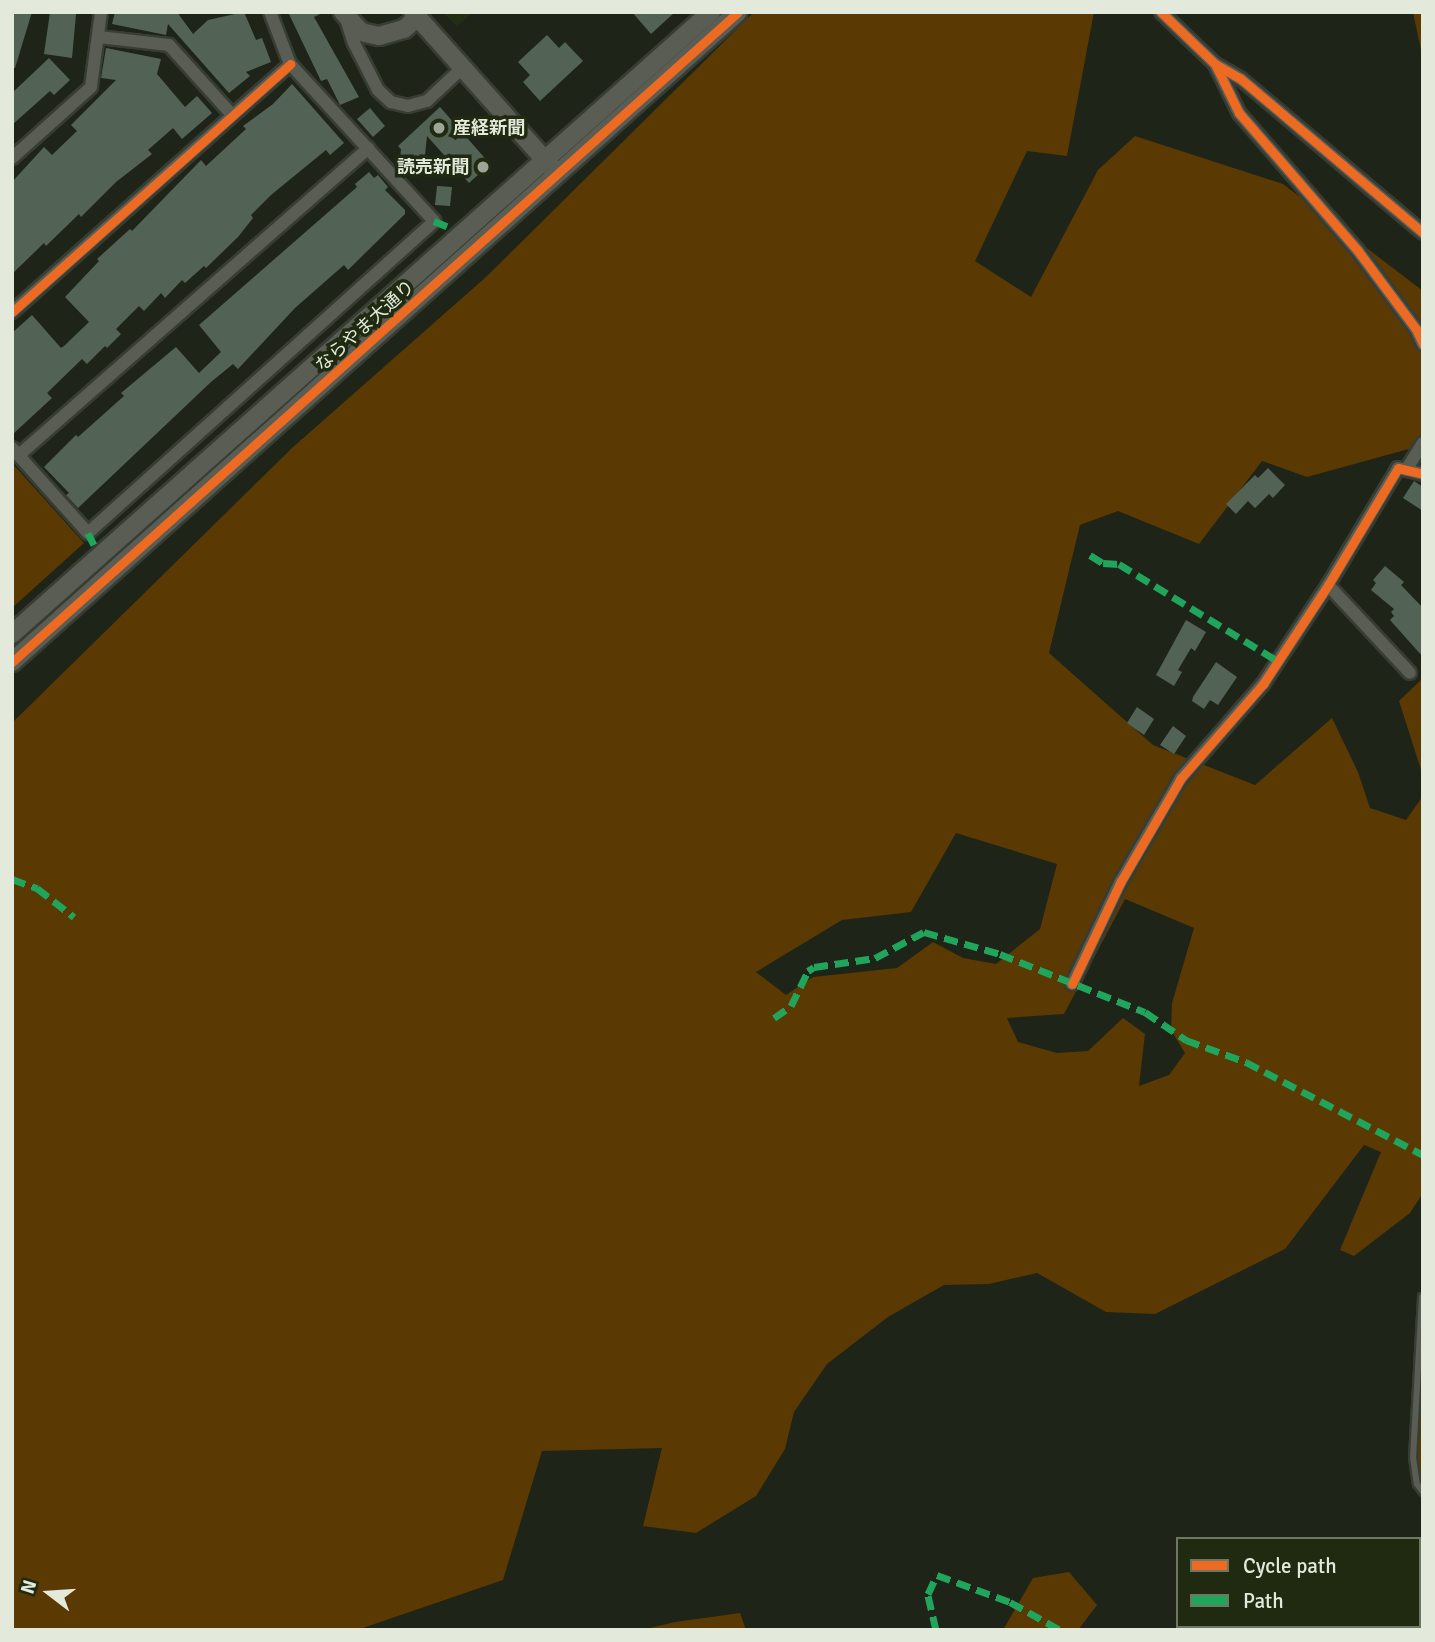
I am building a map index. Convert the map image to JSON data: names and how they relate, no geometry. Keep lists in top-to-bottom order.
{
  "streets": {
    "street": ["ならやま大通り"]
  },
  "places": ["産経新聞", "読売新聞"],
  "legend": ["Cycle path", "Path"],
  "north": "left"
}
